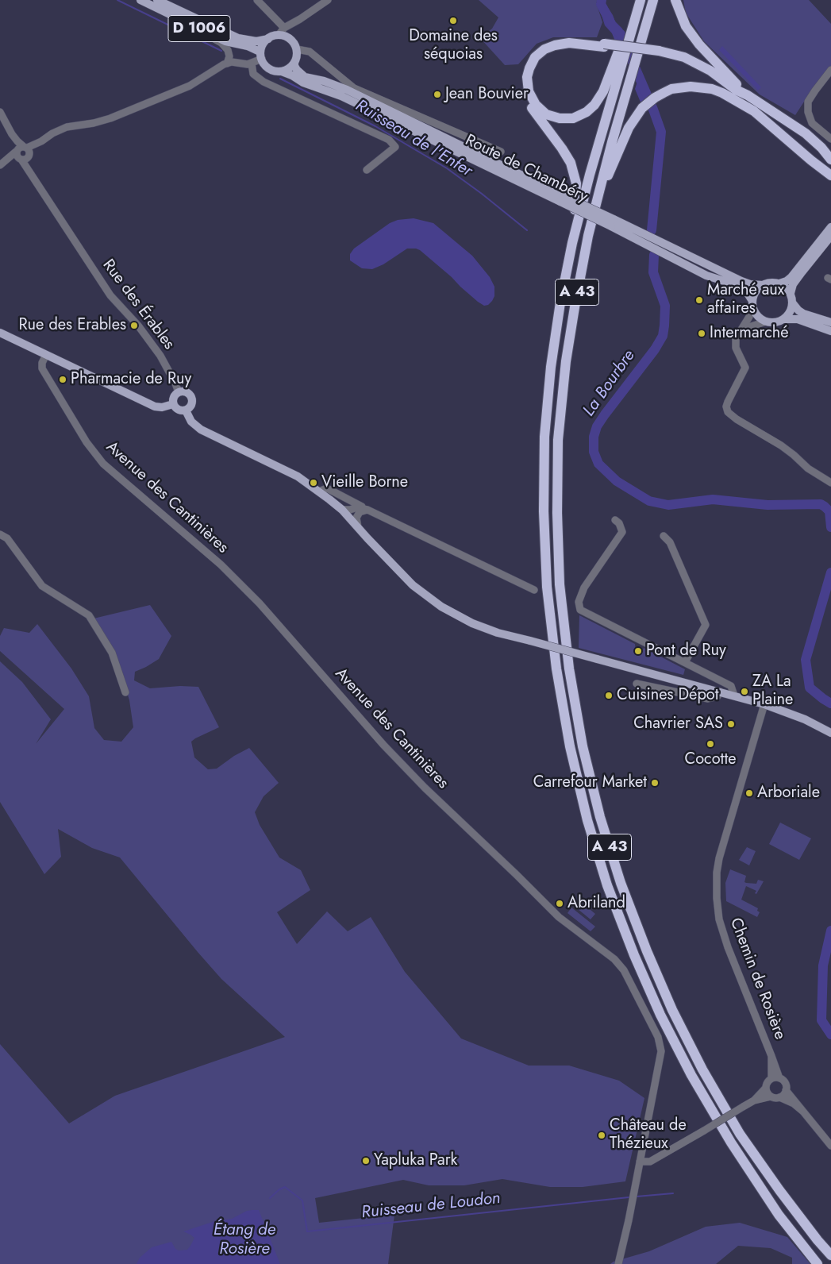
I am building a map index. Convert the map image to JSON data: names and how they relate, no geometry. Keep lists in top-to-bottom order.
{
  "streets": {
    "highway": ["A 43"],
    "main road": ["D 1006", "Route de Chambéry"],
    "street": ["Rue des Érables", "Avenue des Cantinières", "Chemin de Rosière"]
  },
  "crossings": [
    ["D 1006", "Route de Chambéry"]
  ],
  "water": [
    "Ruisseau de l'Enfer",
    "La Bourbre",
    "Ruisseau de Loudon",
    "Étang de Rosière"
  ],
  "places": [
    "Domaine des séquoias",
    "Jean Bouvier",
    "Marché aux affaires",
    "Rue des Erables",
    "Intermarché",
    "Pharmacie de Ruy",
    "Vieille Borne",
    "Pont de Ruy",
    "ZA La Plaine",
    "Cuisines Dépot",
    "Chavrier SAS",
    "Cocotte",
    "Carrefour Market",
    "Arboriale",
    "Abriland",
    "Château de Thézieux",
    "Yapluka Park"
  ]
}
